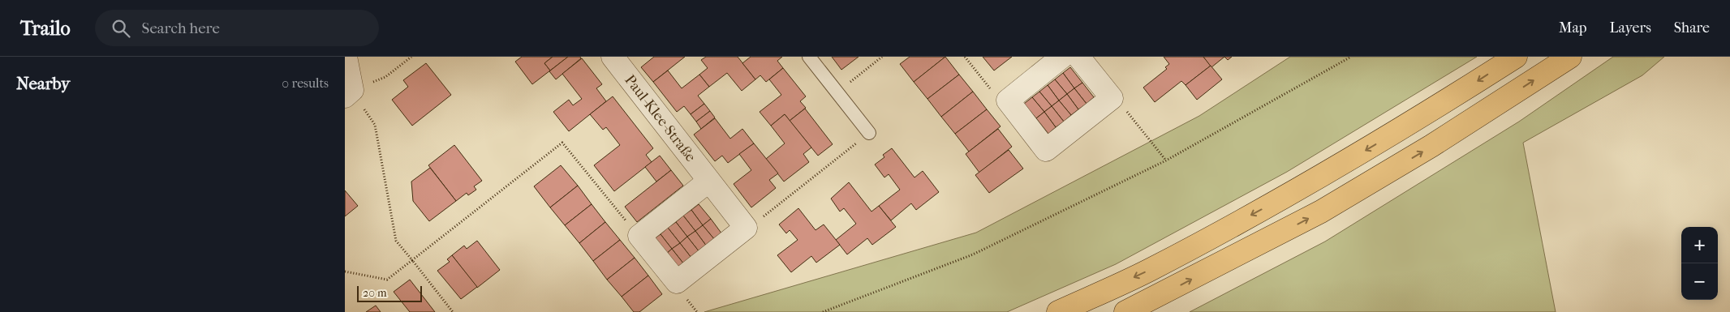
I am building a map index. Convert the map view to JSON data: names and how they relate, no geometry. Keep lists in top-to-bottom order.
{
  "streets": {
    "street": ["Paul-Klee-Straße"]
  },
  "scale_bar": "20 m",
  "page": {
    "header": "Trailo",
    "search": "Search here",
    "nav": ["Map", "Layers", "Share"],
    "heading": ["Nearby", "0 results"],
    "map_buttons": ["+", "−"],
    "scale": "20 m"
  }
}
